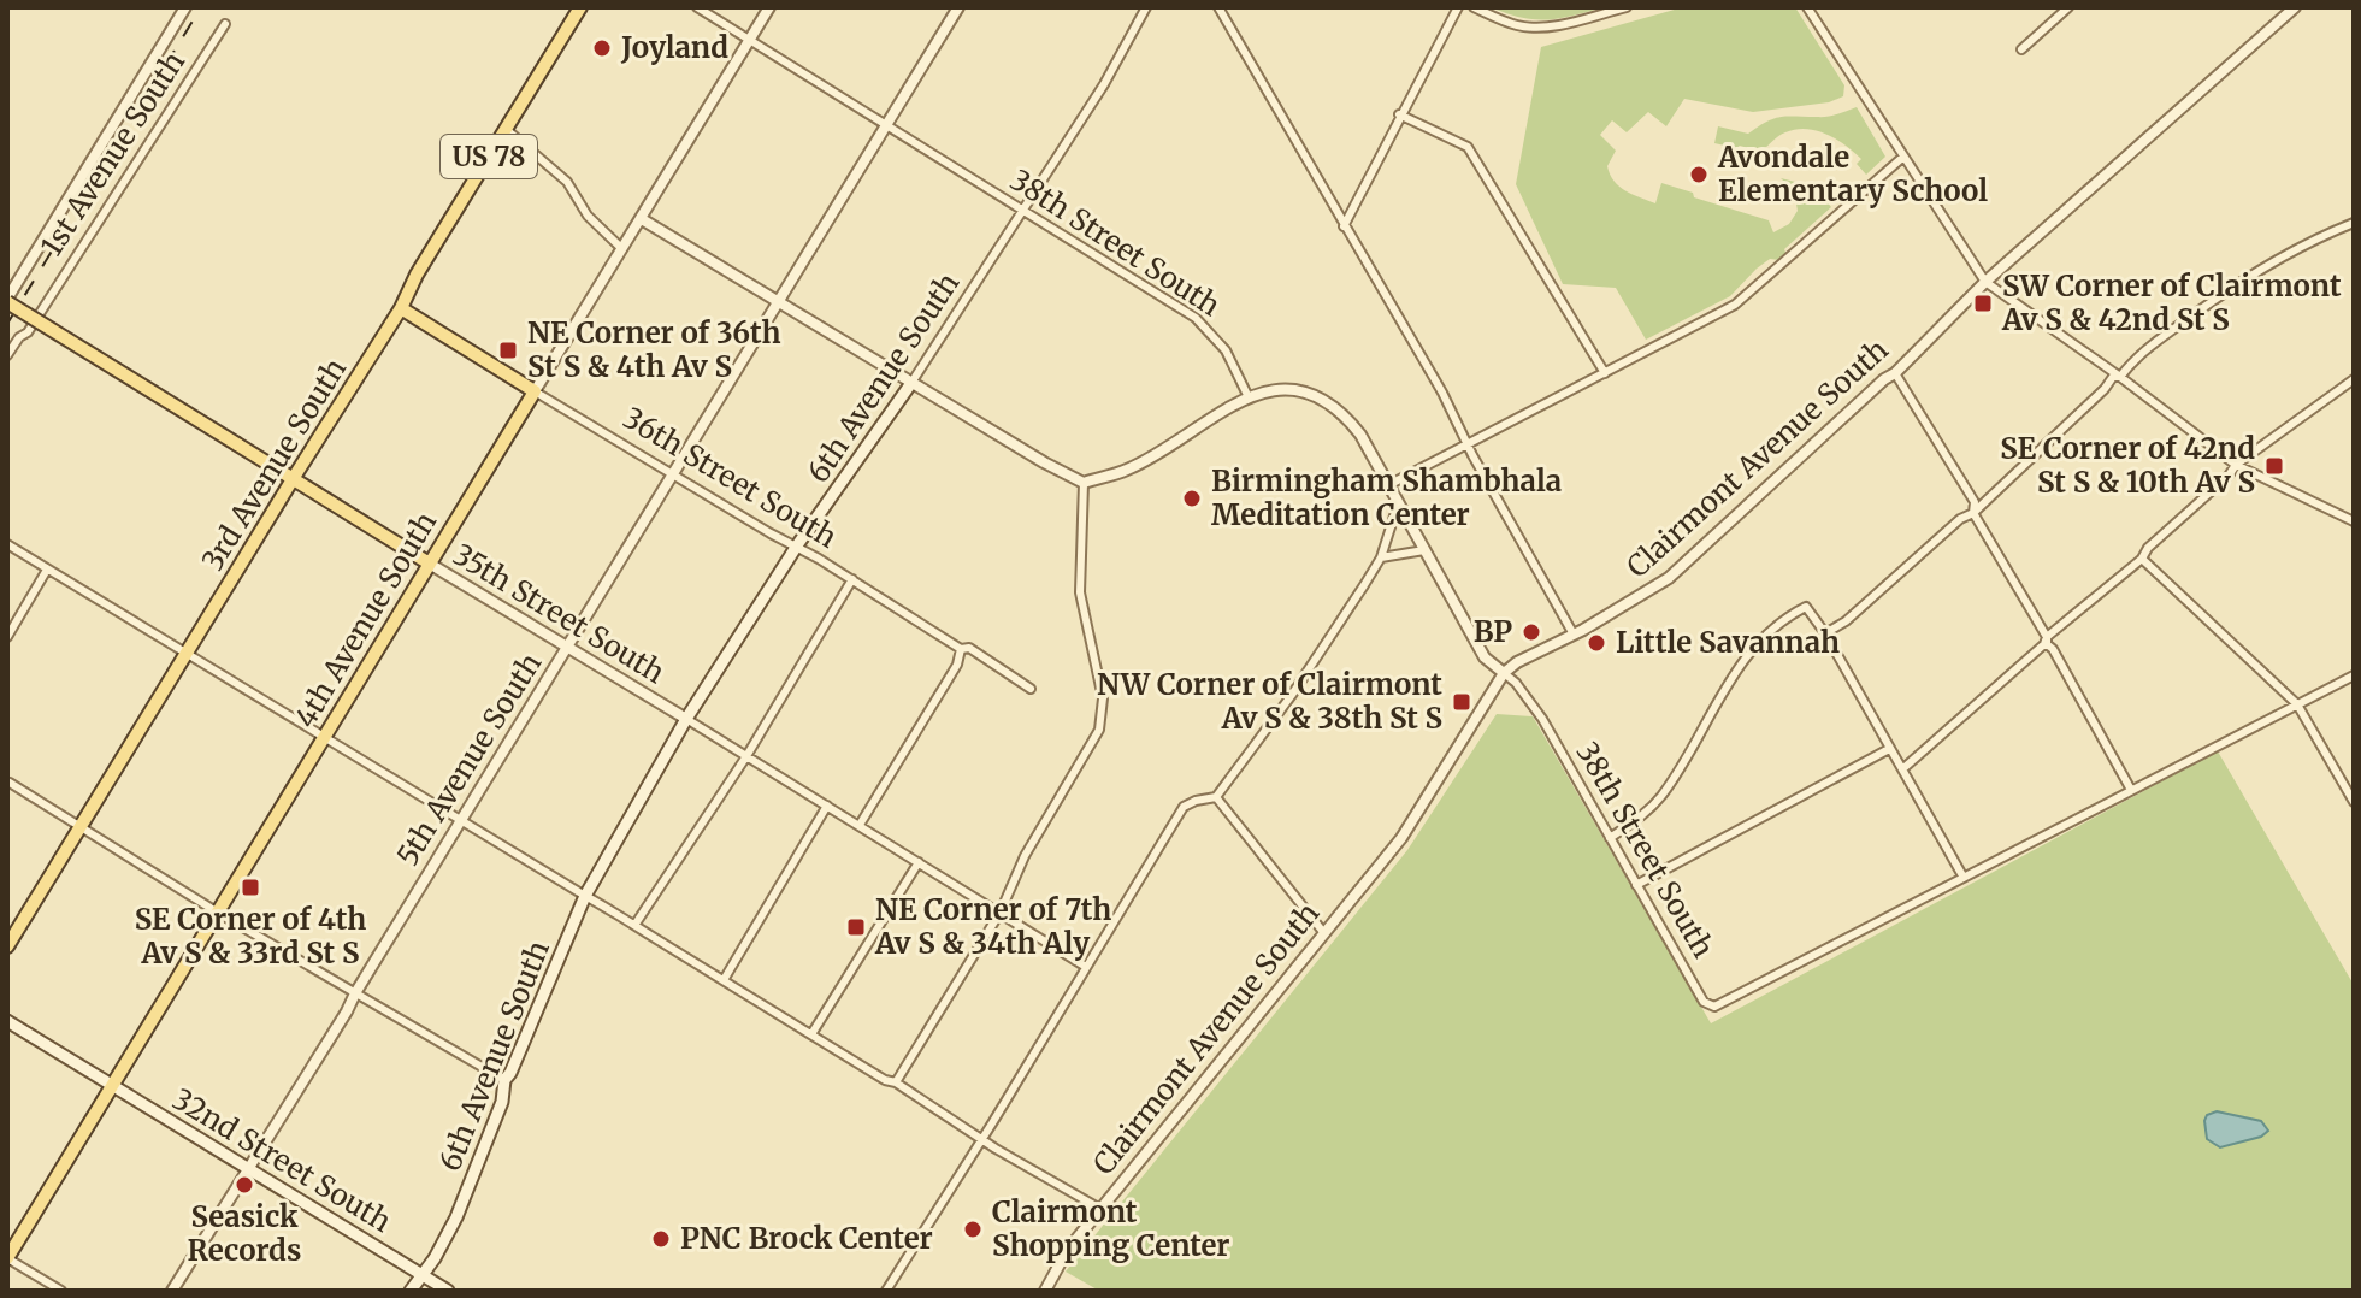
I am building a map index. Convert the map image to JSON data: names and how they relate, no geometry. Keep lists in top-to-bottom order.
{
  "streets": {
    "main road": [
      "US 78",
      "6th Avenue South",
      "3rd Avenue South",
      "36th Street South",
      "35th Street South",
      "4th Avenue South",
      "32nd Street South"
    ],
    "street": [
      "1st Avenue South",
      "38th Street South",
      "Clairmont Avenue South",
      "5th Avenue South"
    ]
  },
  "crossings": [
    ["1st Avenue South", "35th Street South"],
    ["38th Street South", "6th Avenue South"],
    ["38th Street South", "Clairmont Avenue South"],
    ["38th Street South", "4th Avenue South"],
    ["38th Street South", "5th Avenue South"],
    ["6th Avenue South", "36th Street South"],
    ["6th Avenue South", "35th Street South"],
    ["6th Avenue South", "32nd Street South"],
    ["3rd Avenue South", "36th Street South"],
    ["3rd Avenue South", "35th Street South"],
    ["36th Street South", "4th Avenue South"],
    ["36th Street South", "5th Avenue South"],
    ["35th Street South", "4th Avenue South"],
    ["35th Street South", "5th Avenue South"],
    ["4th Avenue South", "32nd Street South"],
    ["5th Avenue South", "32nd Street South"]
  ],
  "places": {
    "other": [
      "Joyland",
      "Avondale Elementary School",
      "Birmingham Shambhala Meditation Center",
      "BP",
      "Little Savannah",
      "Seasick Records",
      "Clairmont Shopping Center",
      "PNC Brock Center"
    ],
    "transit": [
      "SW Corner of Clairmont Av S & 42nd St S",
      "NE Corner of 36th St S & 4th Av S",
      "SE Corner of 42nd St S & 10th Av S",
      "NW Corner of Clairmont Av S & 38th St S",
      "SE Corner of 4th Av S & 33rd St S",
      "NE Corner of 7th Av S & 34th Aly"
    ]
  }
}
